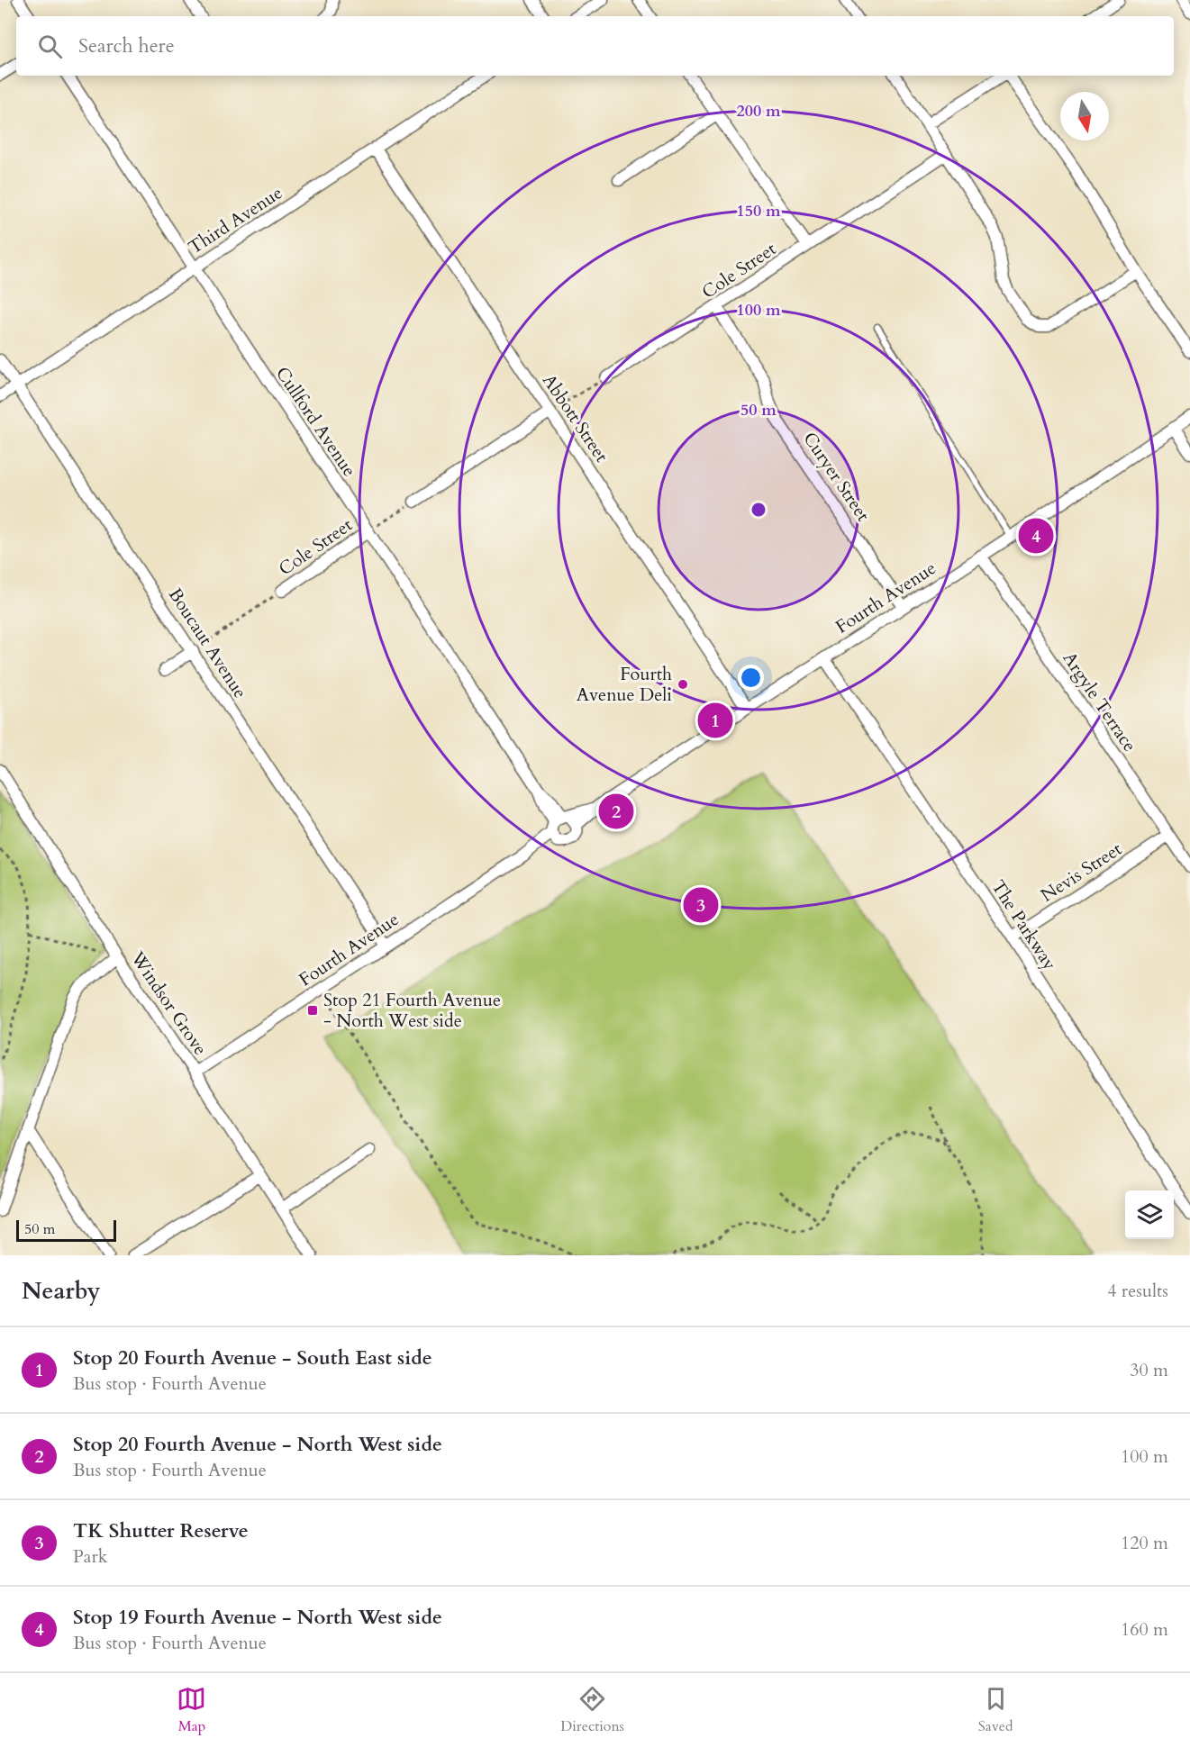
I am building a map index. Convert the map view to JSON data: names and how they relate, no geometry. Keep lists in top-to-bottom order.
{
  "streets": {
    "street": [
      "Third Avenue",
      "Cole Street",
      "Abbott Street",
      "Cullford Avenue",
      "Curyer Street",
      "Fourth Avenue",
      "Boucaut Avenue",
      "Argyle Terrace",
      "Nevis Street",
      "The Parkway",
      "Windsor Grove"
    ]
  },
  "crossings": [
    ["Third Avenue", "Abbott Street"],
    ["Third Avenue", "Cullford Avenue"],
    ["Third Avenue", "Boucaut Avenue"],
    ["Cole Street", "Cullford Avenue"],
    ["Cole Street", "Curyer Street"],
    ["Abbott Street", "Fourth Avenue"],
    ["Cullford Avenue", "Fourth Avenue"],
    ["Curyer Street", "Fourth Avenue"],
    ["Fourth Avenue", "Boucaut Avenue"],
    ["Fourth Avenue", "Argyle Terrace"],
    ["Fourth Avenue", "The Parkway"],
    ["Fourth Avenue", "Windsor Grove"],
    ["Argyle Terrace", "Nevis Street"],
    ["Nevis Street", "The Parkway"]
  ],
  "places": {
    "other": ["Fourth Avenue Deli"],
    "transit": ["Stop 21 Fourth Avenue - North West side"]
  },
  "scale_bar": "50 m",
  "north": "bottom",
  "page": {
    "search": "Search here",
    "pins": [
      "4",
      "1",
      "2",
      "3"
    ],
    "scale": "50 m",
    "heading": ["Nearby", "4 results"],
    "list": [
      {
        "mark": "1",
        "name": "Stop 20 Fourth Avenue - South East side",
        "note": "Bus stop · Fourth Avenue",
        "value": "30 m"
      },
      {
        "mark": "2",
        "name": "Stop 20 Fourth Avenue - North West side",
        "note": "Bus stop · Fourth Avenue",
        "value": "100 m"
      },
      {
        "mark": "3",
        "name": "TK Shutter Reserve",
        "note": "Park",
        "value": "120 m"
      },
      {
        "mark": "4",
        "name": "Stop 19 Fourth Avenue - North West side",
        "note": "Bus stop · Fourth Avenue",
        "value": "160 m"
      }
    ],
    "nav": ["Map", "Directions", "Saved"]
  },
  "rings": [
    "200 m",
    "150 m",
    "100 m",
    "50 m"
  ]
}
